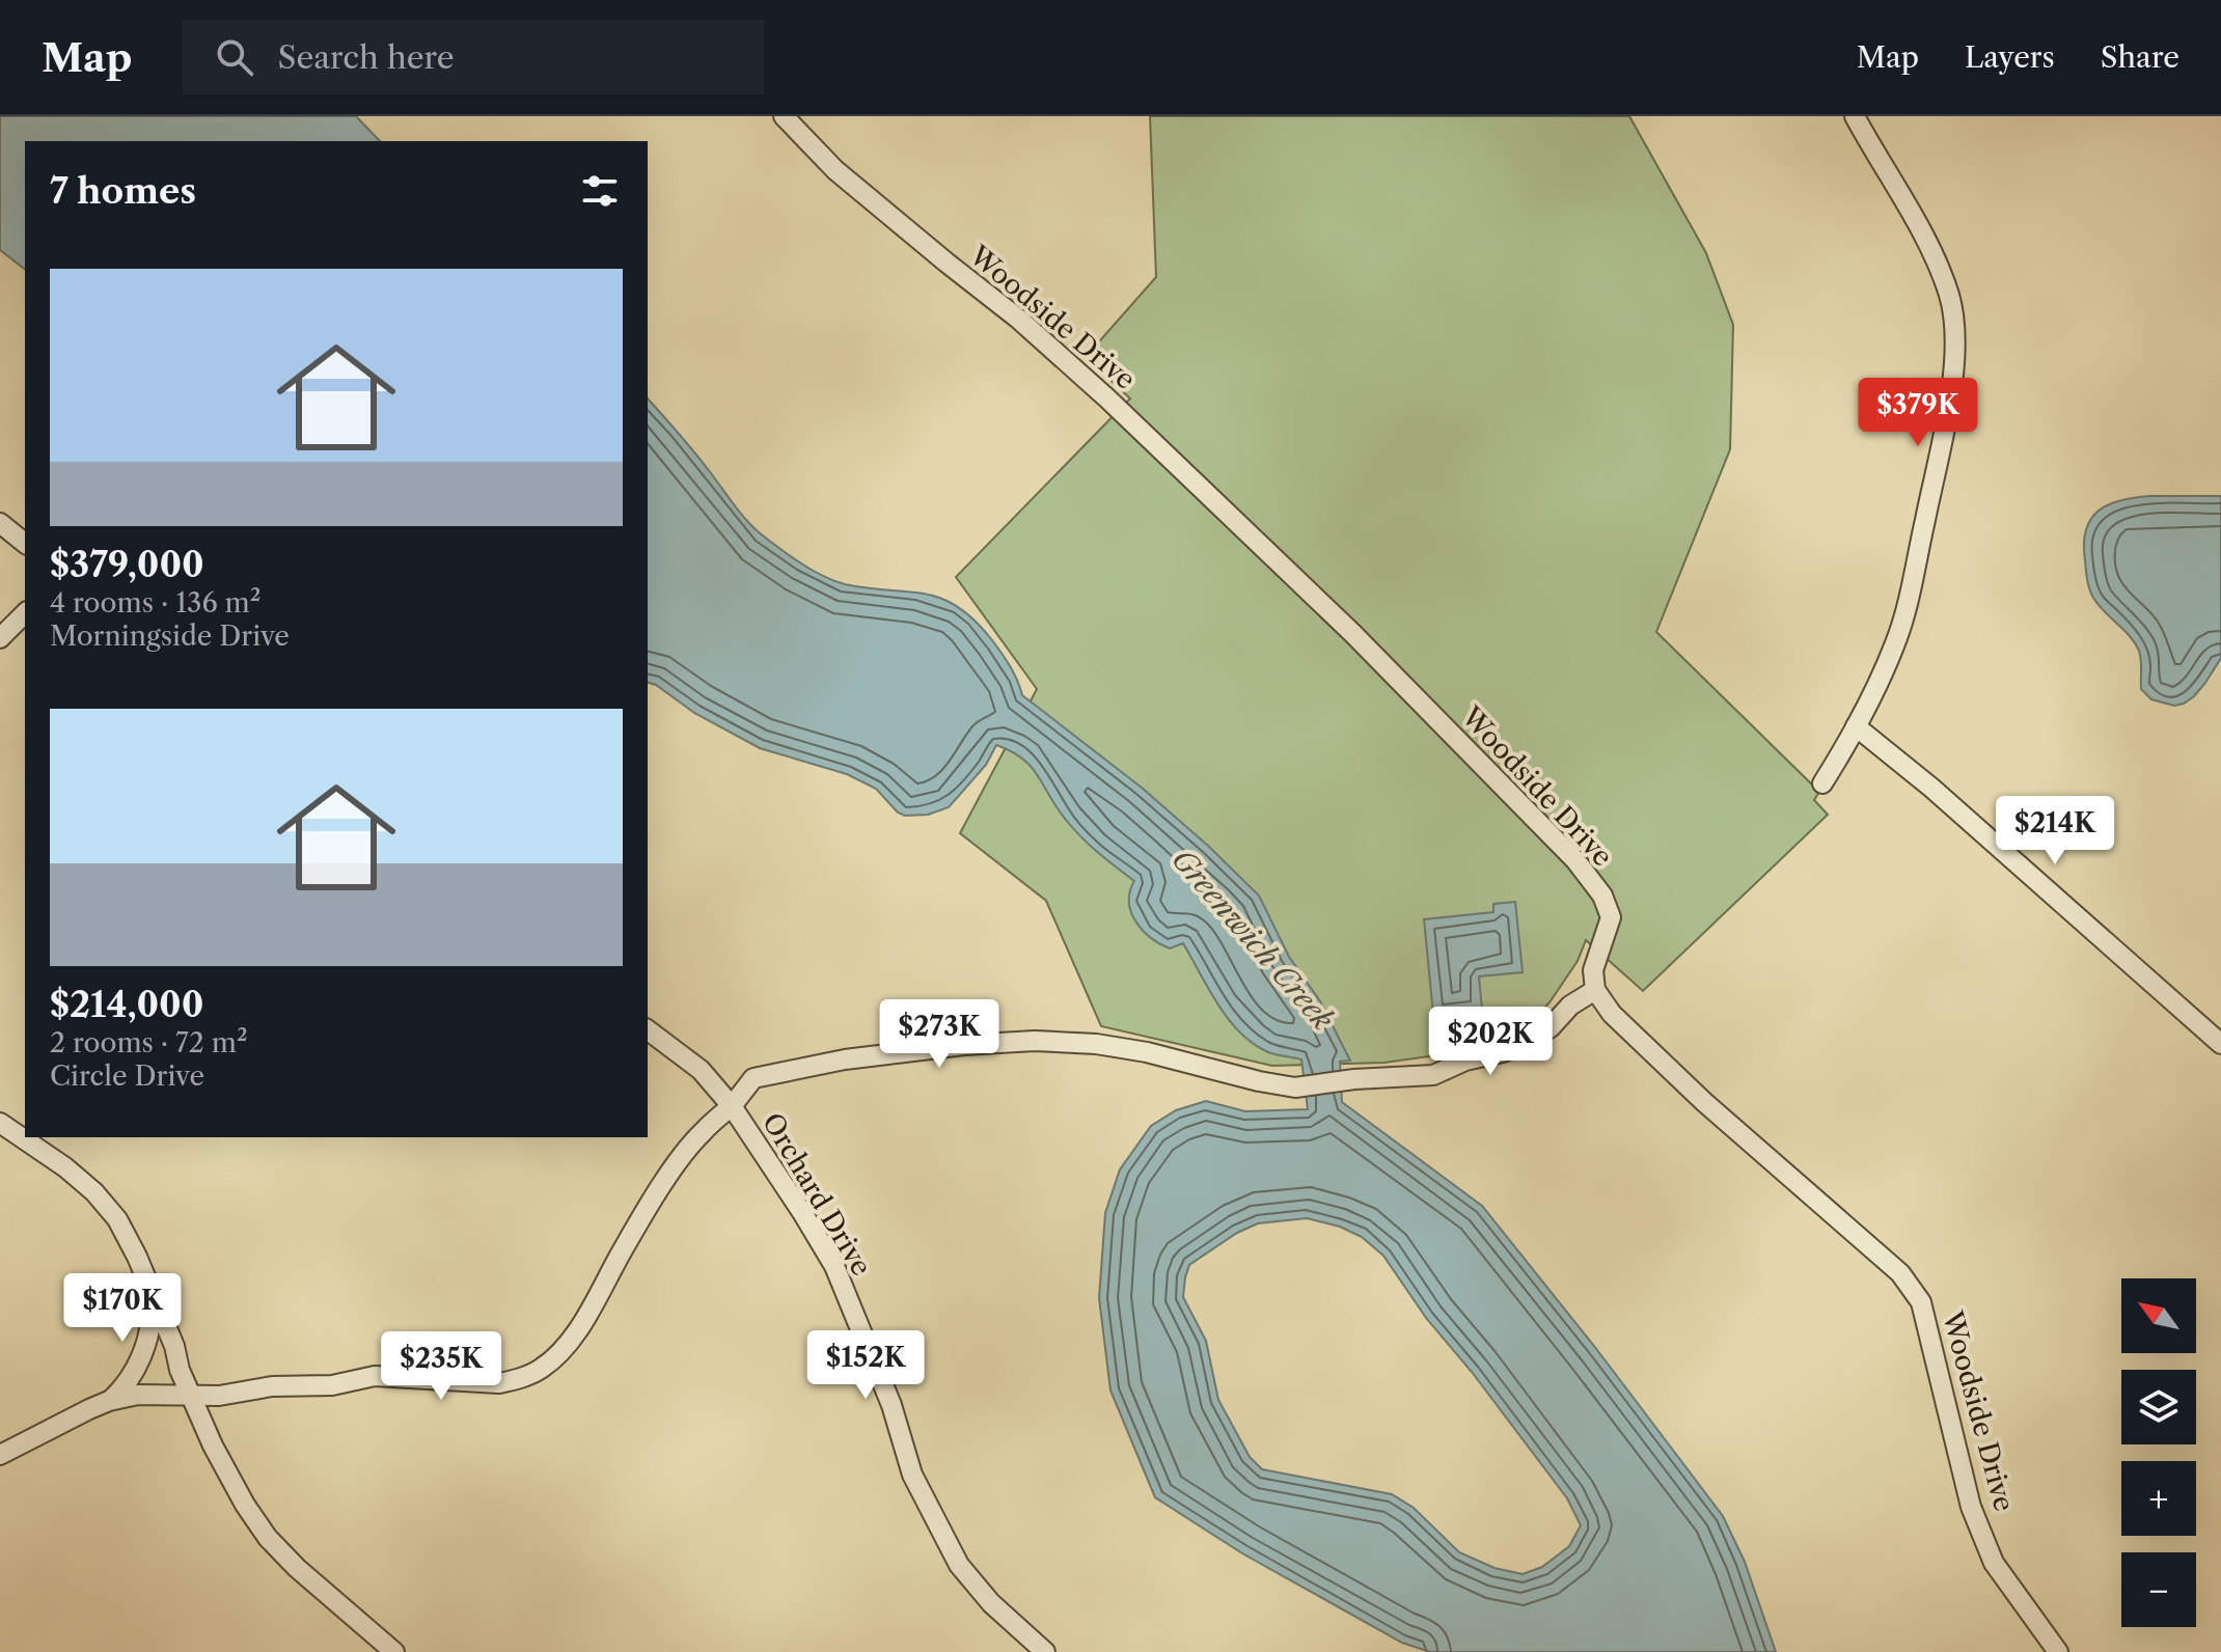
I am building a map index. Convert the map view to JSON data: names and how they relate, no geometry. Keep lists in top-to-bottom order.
{
  "streets": {
    "street": ["Woodside Drive", "Orchard Drive"]
  },
  "water": ["Greenwich Creek"],
  "north": "top left",
  "page": {
    "header": "Map",
    "search": "Search here",
    "nav": ["Map", "Layers", "Share"],
    "heading": "7 homes",
    "list": [
      {
        "name": "$379,000",
        "note": "4 rooms · 136 m² · Morningside Drive"
      },
      {
        "name": "$214,000",
        "note": "2 rooms · 72 m² · Circle Drive"
      }
    ],
    "price": [
      "$379K",
      "$214K",
      "$273K",
      "$202K",
      "$170K",
      "$152K",
      "$235K"
    ],
    "map_buttons": ["+", "−"]
  }
}
